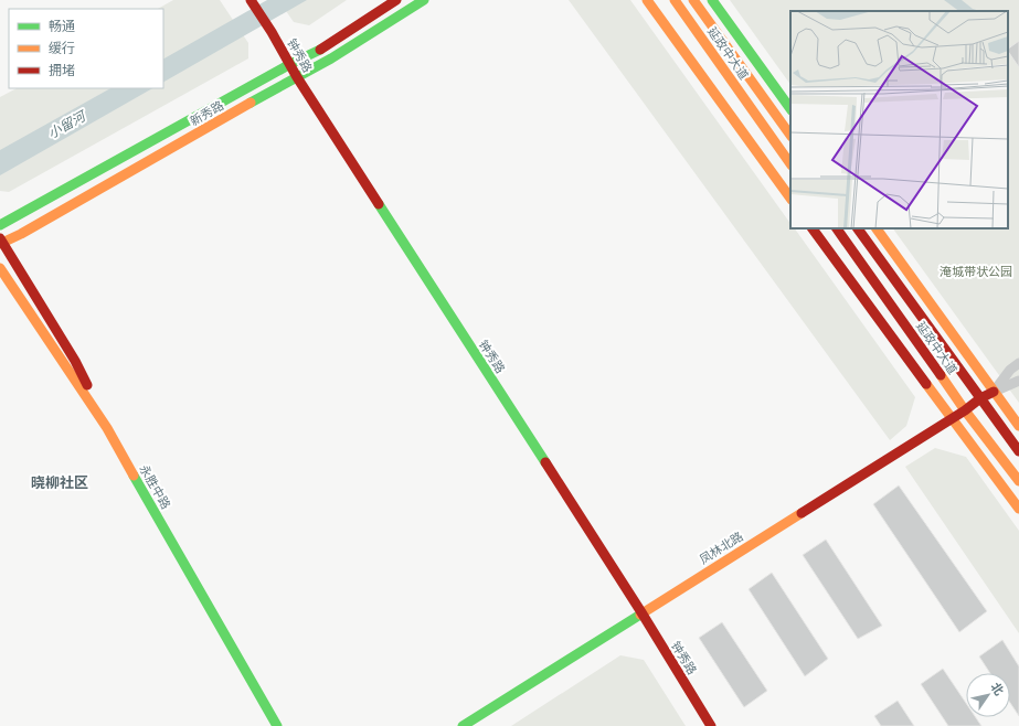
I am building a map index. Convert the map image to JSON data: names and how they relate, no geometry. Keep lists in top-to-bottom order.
{
  "streets": {
    "street": [
      "延政中大道",
      "钟秀路",
      "新秀路",
      "永胜中路",
      "凤林北路"
    ]
  },
  "crossings": [
    ["延政中大道", "凤林北路"],
    ["钟秀路", "新秀路"],
    ["钟秀路", "凤林北路"]
  ],
  "districts": ["晓柳社区"],
  "water": ["小留河"],
  "parks": ["淹城带状公园"],
  "legend": ["畅通", "缓行", "拥堵"],
  "north": "top right"
}
